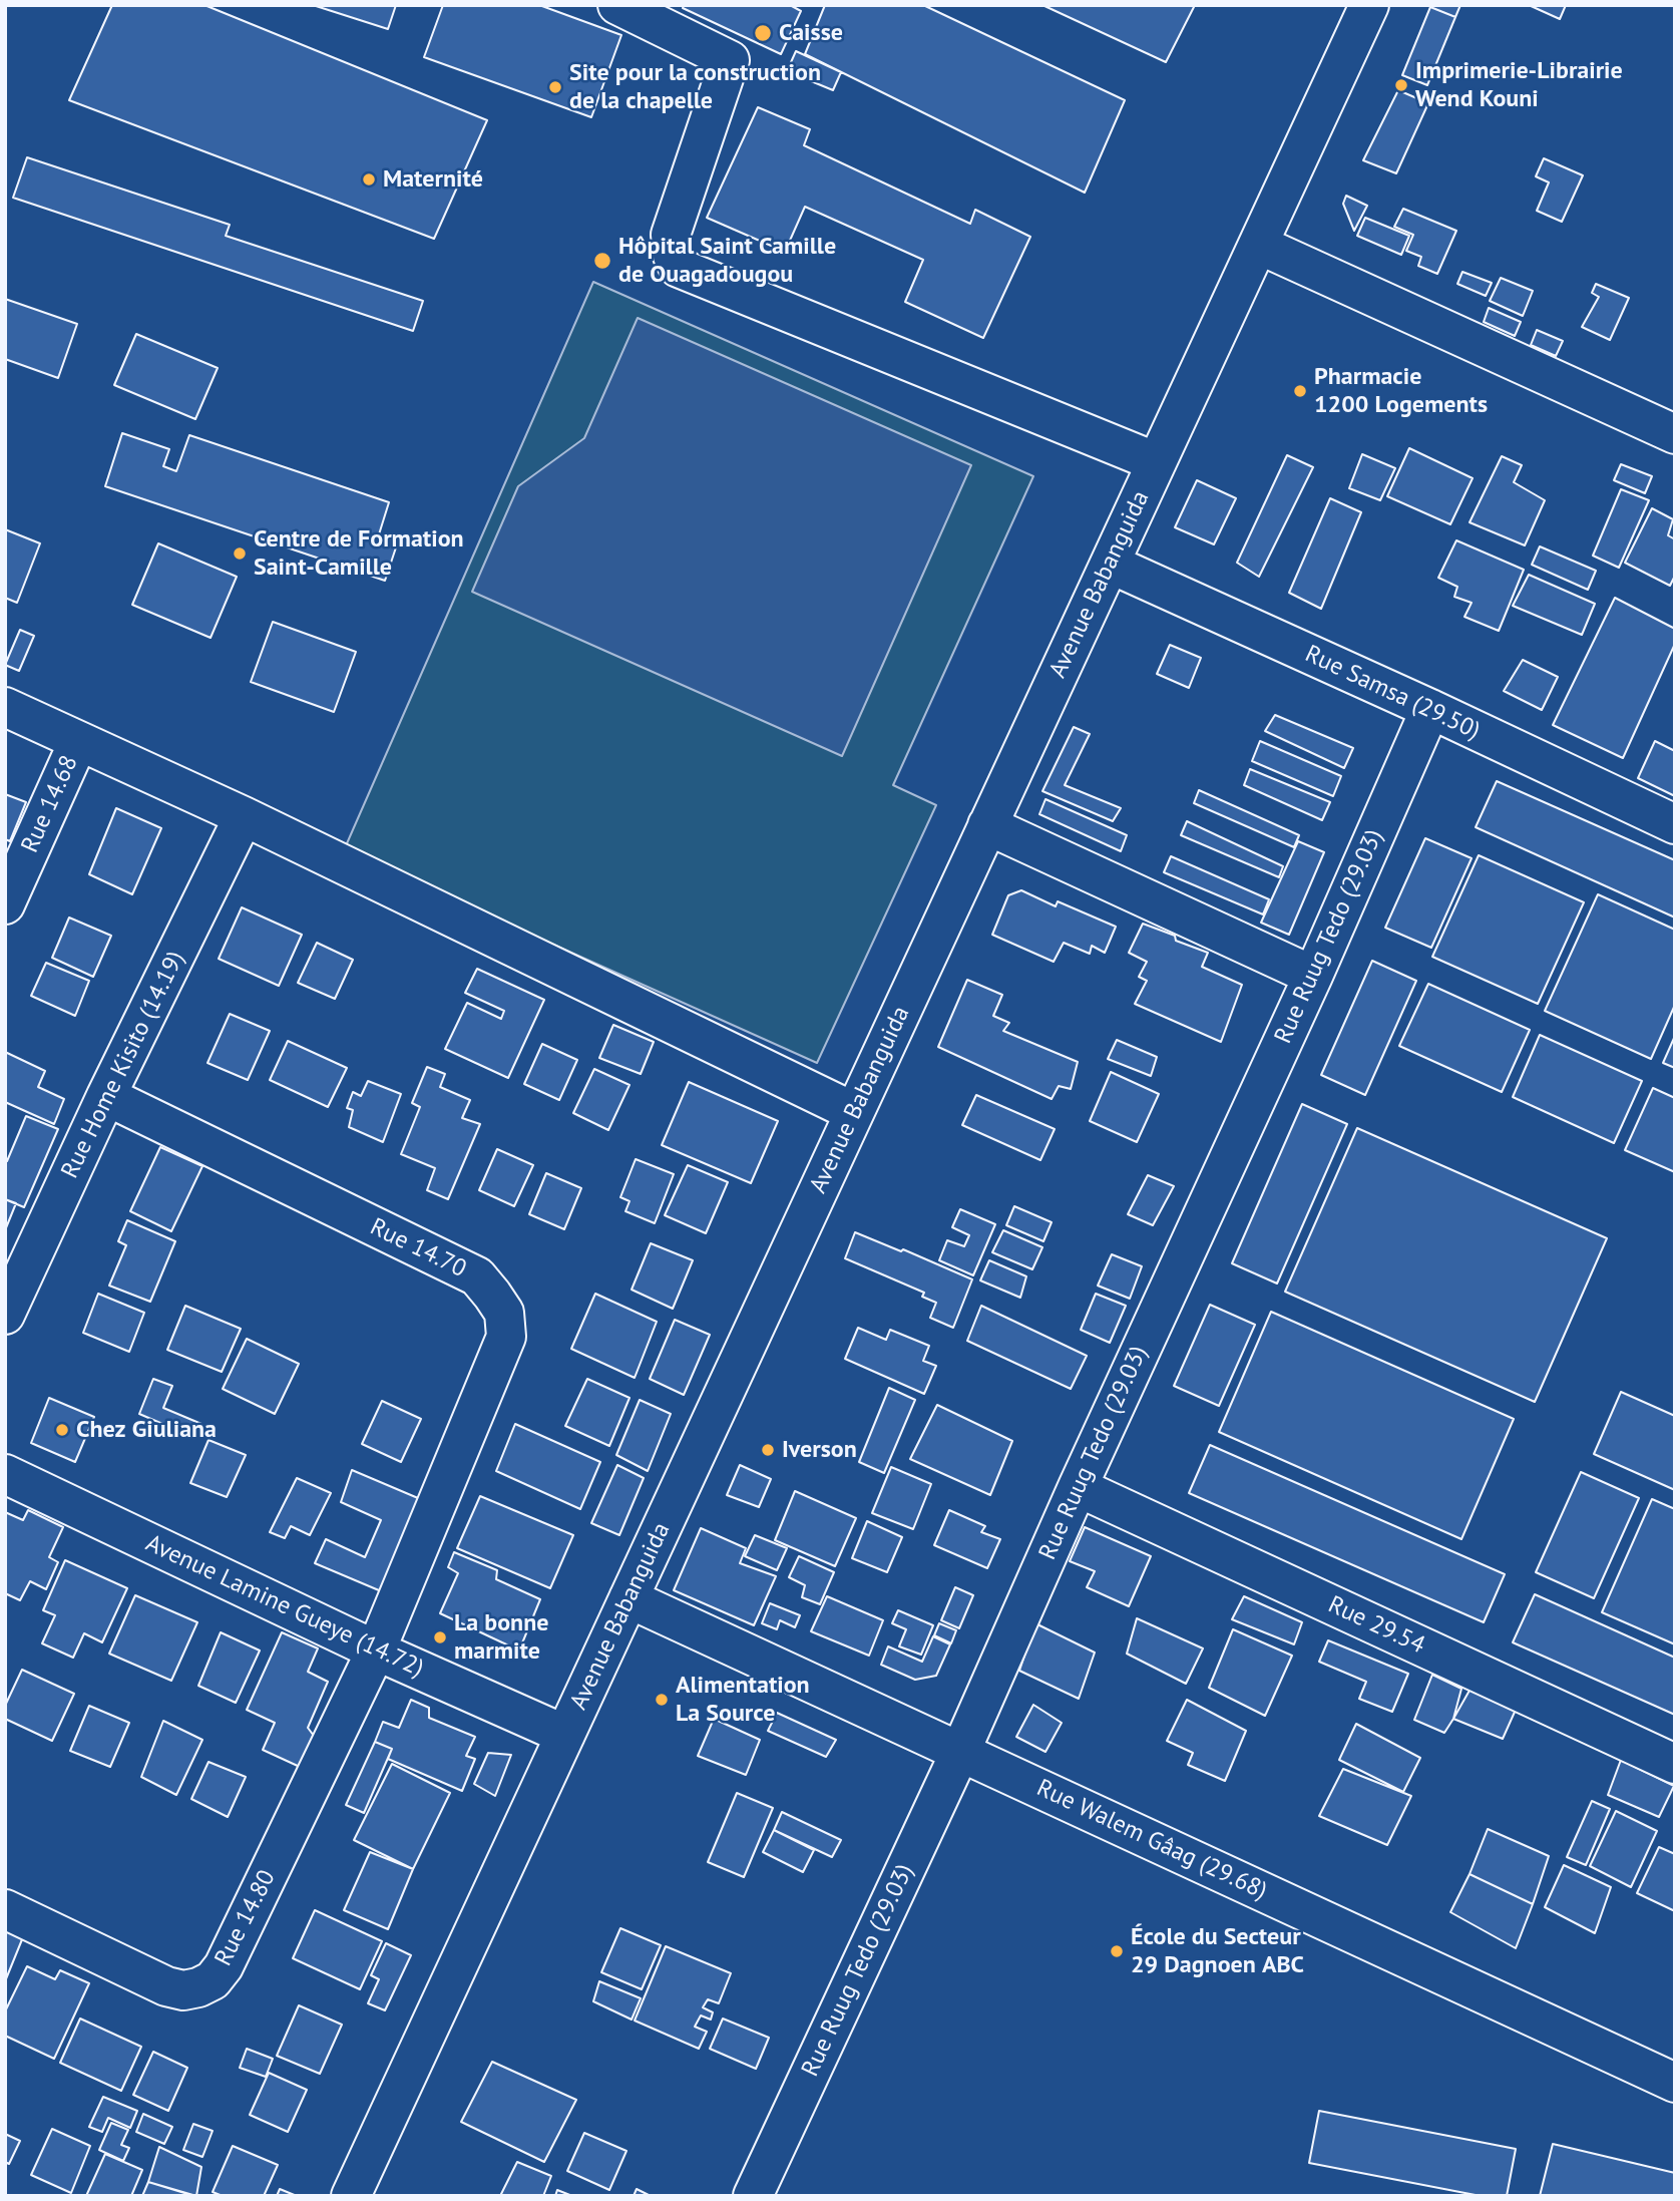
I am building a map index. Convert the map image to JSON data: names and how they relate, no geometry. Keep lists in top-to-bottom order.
{
  "streets": {
    "street": [
      "Avenue Babanguida",
      "Rue Samsa (29.50)",
      "Rue 14.68",
      "Rue Ruug Tedo (29.03)",
      "Rue Home Kisito (14.19)",
      "Rue 14.70",
      "Avenue Lamine Gueye (14.72)",
      "Rue 29.54",
      "Rue Walem Gâag (29.68)",
      "Rue 14.80"
    ]
  },
  "crossings": [
    ["Avenue Babanguida", "Rue Samsa (29.50)"],
    ["Avenue Babanguida", "Avenue Lamine Gueye (14.72)"],
    ["Avenue Babanguida", "Rue Walem Gâag (29.68)"],
    ["Rue Samsa (29.50)", "Rue Ruug Tedo (29.03)"],
    ["Rue Ruug Tedo (29.03)", "Rue 29.54"],
    ["Rue Ruug Tedo (29.03)", "Rue Walem Gâag (29.68)"],
    ["Rue Home Kisito (14.19)", "Rue 14.70"],
    ["Rue 14.70", "Avenue Lamine Gueye (14.72)"],
    ["Rue 14.70", "Rue 14.80"],
    ["Avenue Lamine Gueye (14.72)", "Rue 14.80"]
  ],
  "places": [
    "Caisse",
    "Imprimerie-Librairie Wend Kouni",
    "Site pour la construction de la chapelle",
    "Maternité",
    "Hôpital Saint Camille de Ouagadougou",
    "Pharmacie 1200 Logements",
    "Centre de Formation Saint-Camille",
    "Chez Giuliana",
    "Iverson",
    "La bonne marmite",
    "Alimentation La Source",
    "École du Secteur 29 Dagnoen ABC"
  ]
}
